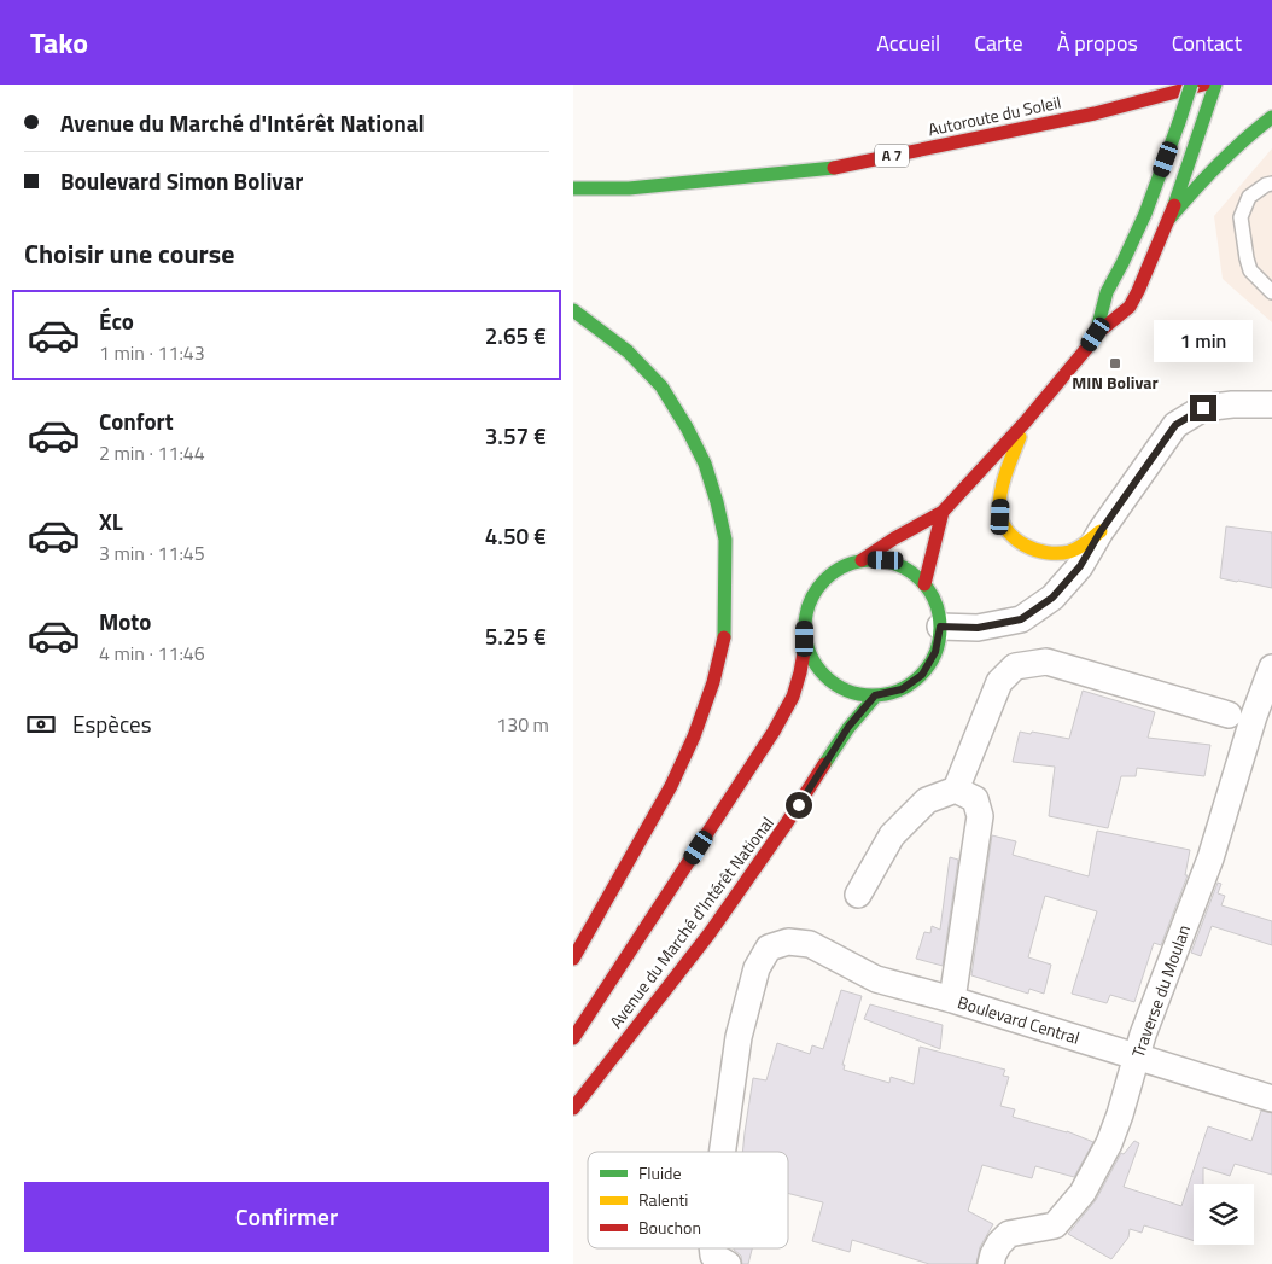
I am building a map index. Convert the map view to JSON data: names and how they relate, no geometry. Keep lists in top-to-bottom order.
{
  "streets": {
    "main road": ["Autoroute du Soleil", "A 7", "Avenue du Marché d'Intérêt National"],
    "street": ["Traverse du Moulan", "Boulevard Central"]
  },
  "crossings": [
    ["Traverse du Moulan", "Boulevard Central"]
  ],
  "places": {
    "transit": ["MIN Bolivar"]
  },
  "legend": ["Fluide", "Ralenti", "Bouchon"],
  "page": {
    "header": "Tako",
    "nav": [
      "Accueil",
      "Carte",
      "À propos",
      "Contact"
    ],
    "banner": ["Avenue du Marché d'Intérêt National", "Boulevard Simon Bolivar"],
    "heading": "Choisir une course",
    "list": [
      {
        "name": "Éco",
        "note": "1 min · 11:43",
        "value": "2.65 €"
      },
      {
        "name": "Confort",
        "note": "2 min · 11:44",
        "value": "3.57 €"
      },
      {
        "name": "XL",
        "note": "3 min · 11:45",
        "value": "4.50 €"
      },
      {
        "name": "Moto",
        "note": "4 min · 11:46",
        "value": "5.25 €"
      }
    ],
    "bubble": "1 min",
    "pay": ["Espèces", "130 m"],
    "buttons": "Confirmer"
  }
}
